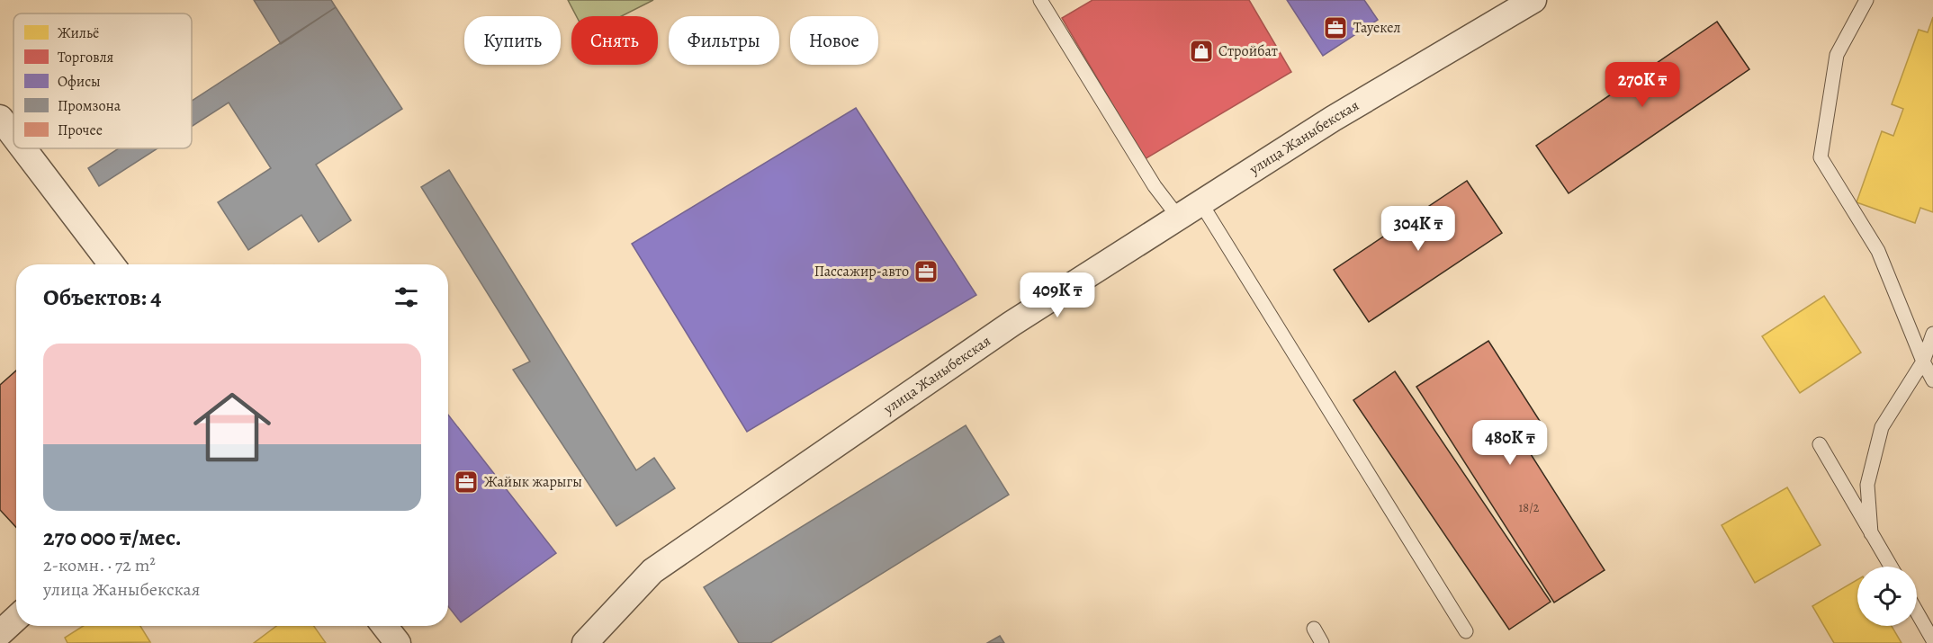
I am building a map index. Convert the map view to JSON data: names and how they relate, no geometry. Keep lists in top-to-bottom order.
{
  "streets": {
    "street": ["улица Жаныбекская"]
  },
  "places": {
    "office": ["Тауекел", "Пассажир-авто", "Жайык жарыгы"],
    "shop": ["Стройбат"]
  },
  "house_numbers": ["18/2"],
  "legend": [
    "Жильё",
    "Торговля",
    "Офисы",
    "Промзона",
    "Прочее"
  ],
  "page": {
    "chip": [
      "Купить",
      "Снять",
      "Фильтры",
      "Новое"
    ],
    "price": [
      "270K ₸",
      "304K ₸",
      "409K ₸",
      "480K ₸"
    ],
    "heading": "Объектов: 4",
    "list": [
      {
        "name": "270 000 ₸/мес.",
        "note": "2-комн. · 72 m² · улица Жаныбекская"
      }
    ]
  }
}
